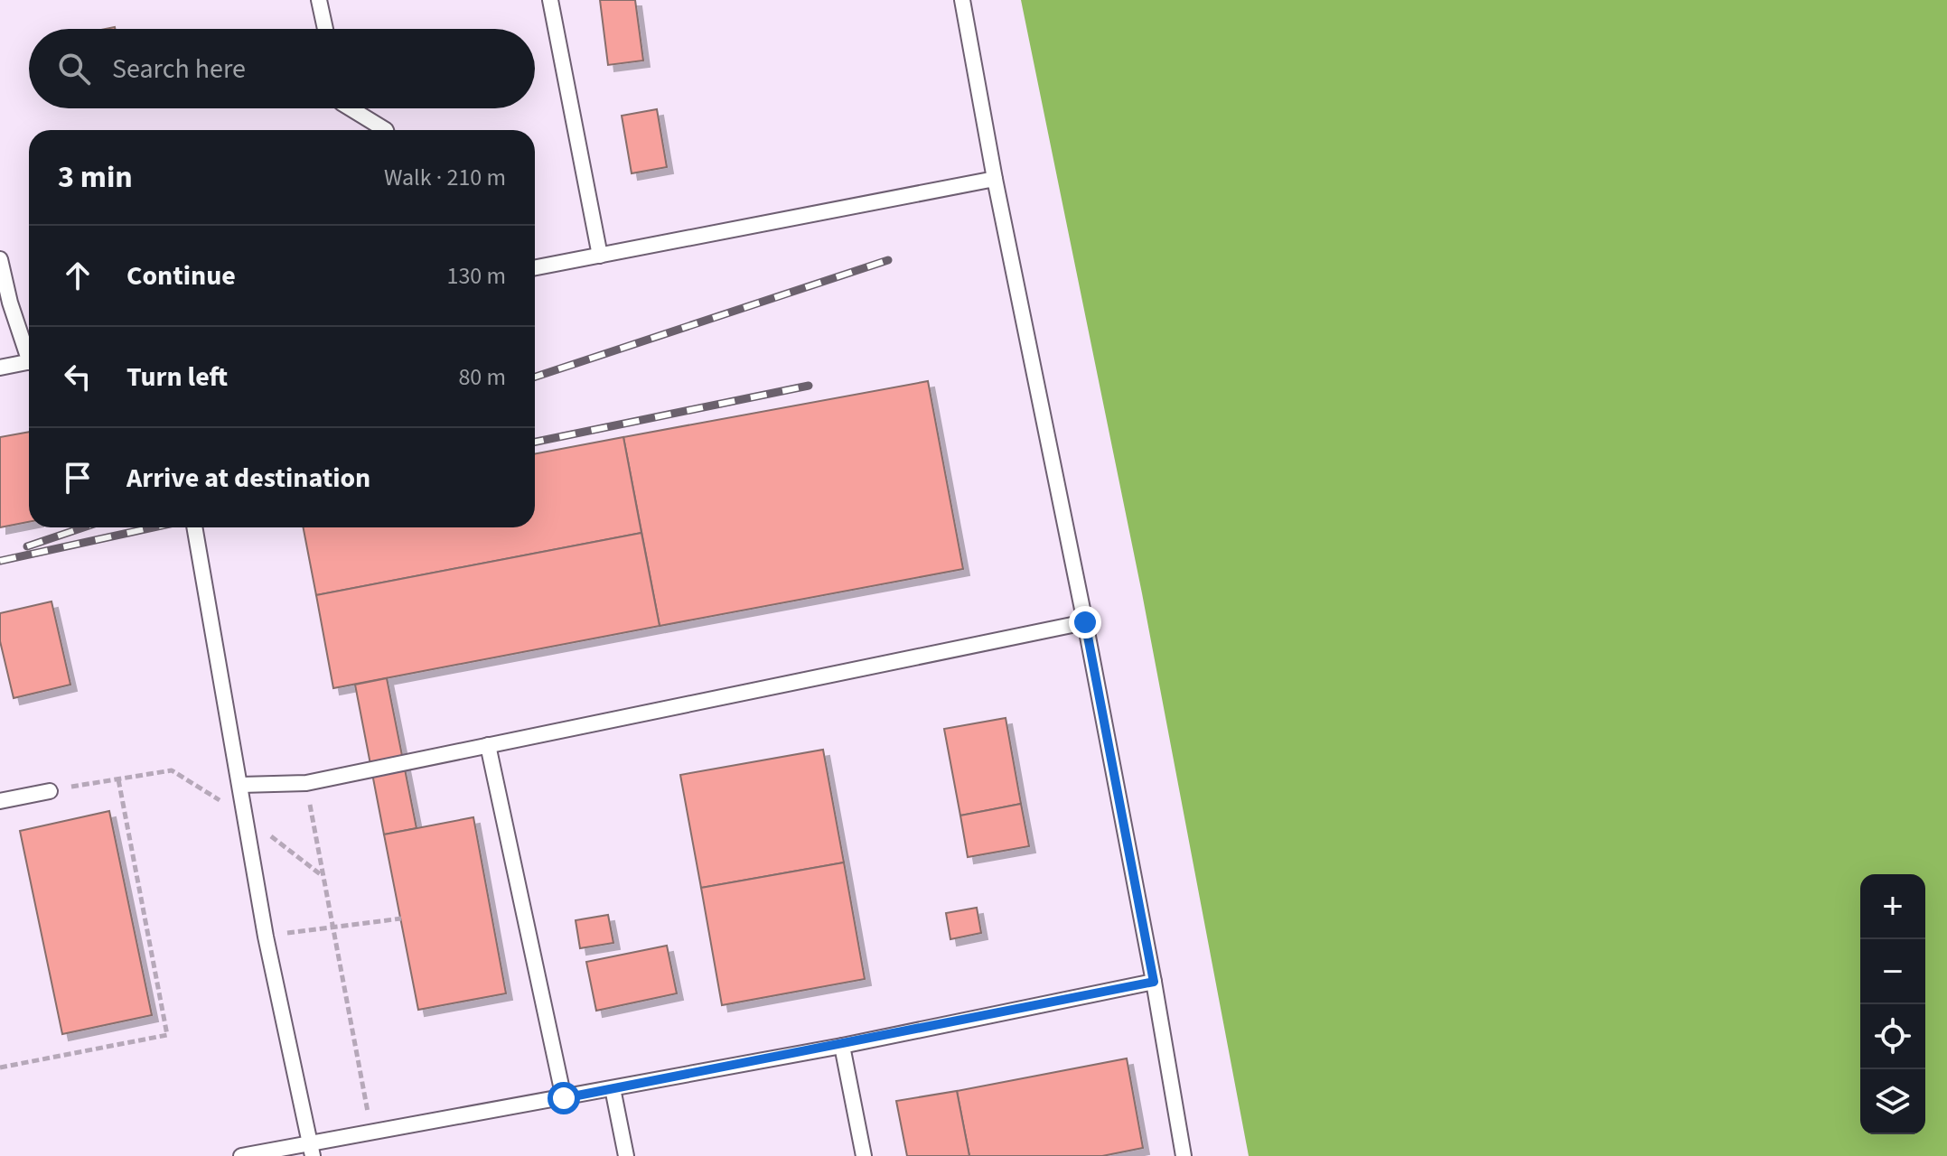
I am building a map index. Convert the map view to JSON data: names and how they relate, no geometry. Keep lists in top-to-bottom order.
{
  "page": {
    "search": "Search here",
    "heading": ["3 min", "Walk · 210 m"],
    "list": [
      ["Continue", "130 m"],
      ["Turn left", "80 m"],
      "Arrive at destination"
    ],
    "map_buttons": ["+", "−"]
  }
}
